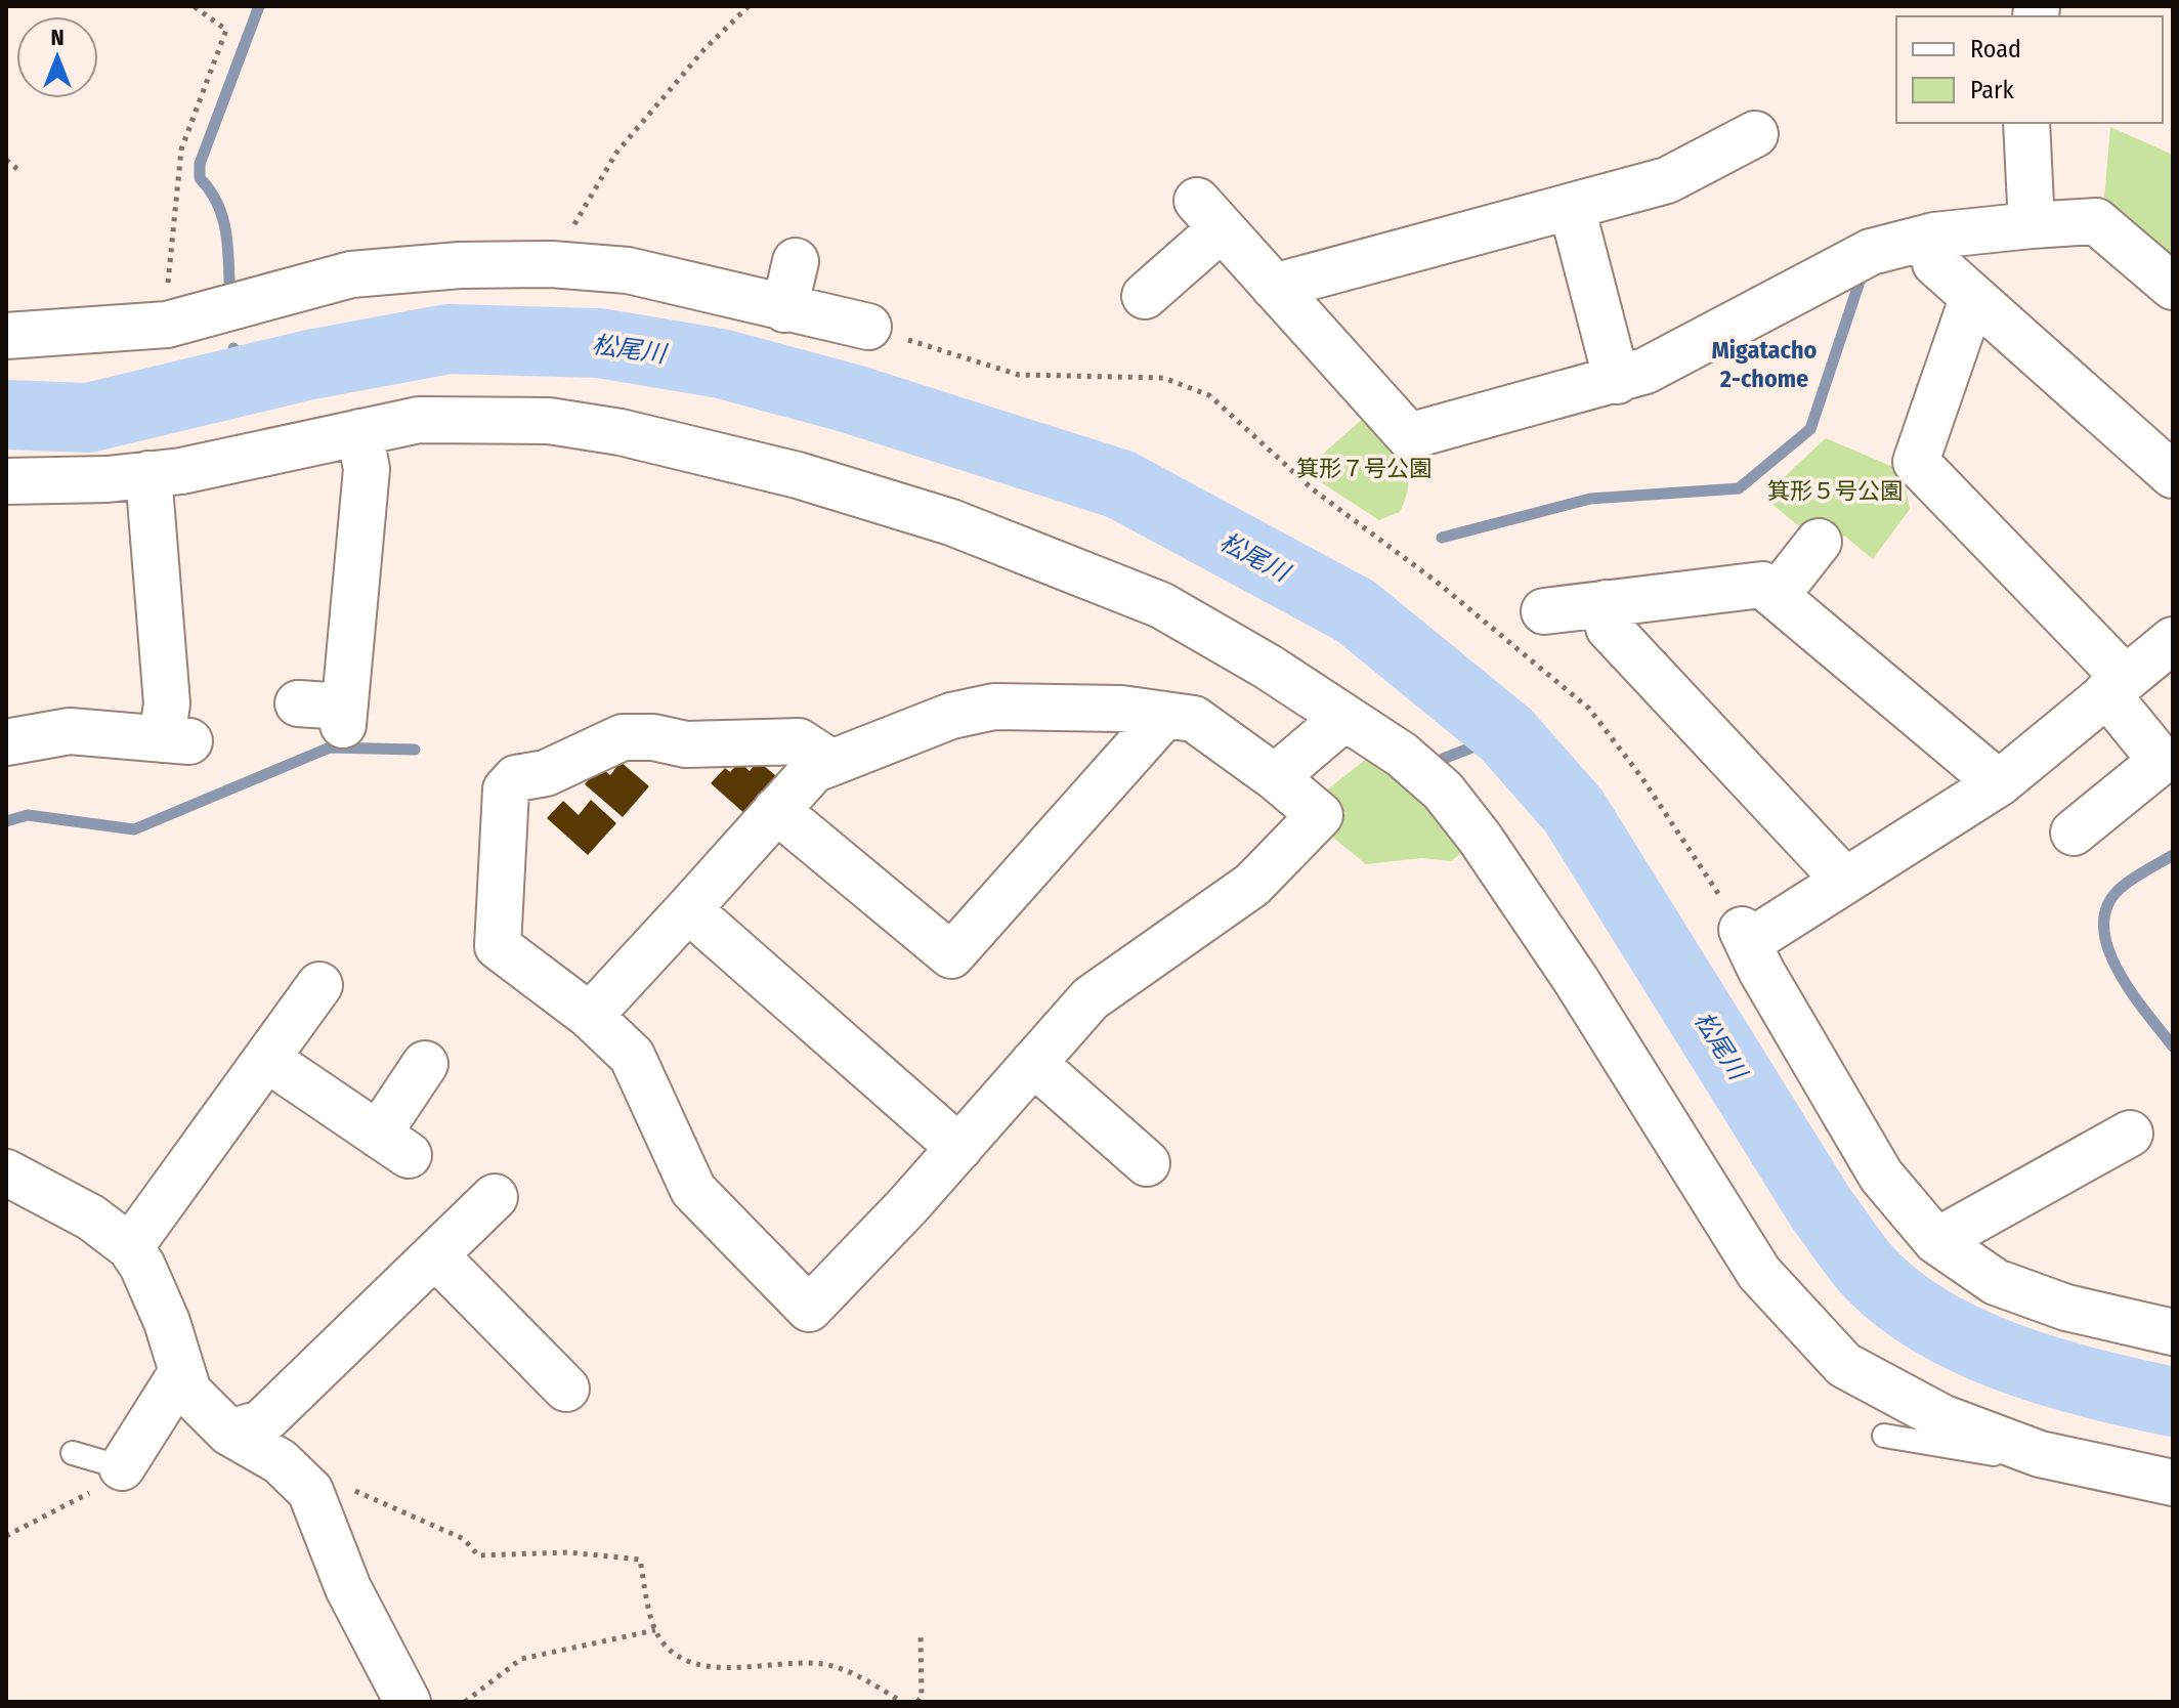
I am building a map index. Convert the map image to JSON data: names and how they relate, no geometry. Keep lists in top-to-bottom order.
{
  "districts": ["Migatacho 2-chome"],
  "water": ["松尾川"],
  "parks": ["箕形７号公園", "箕形５号公園"],
  "legend": ["Road", "Park"],
  "north": "top"
}
